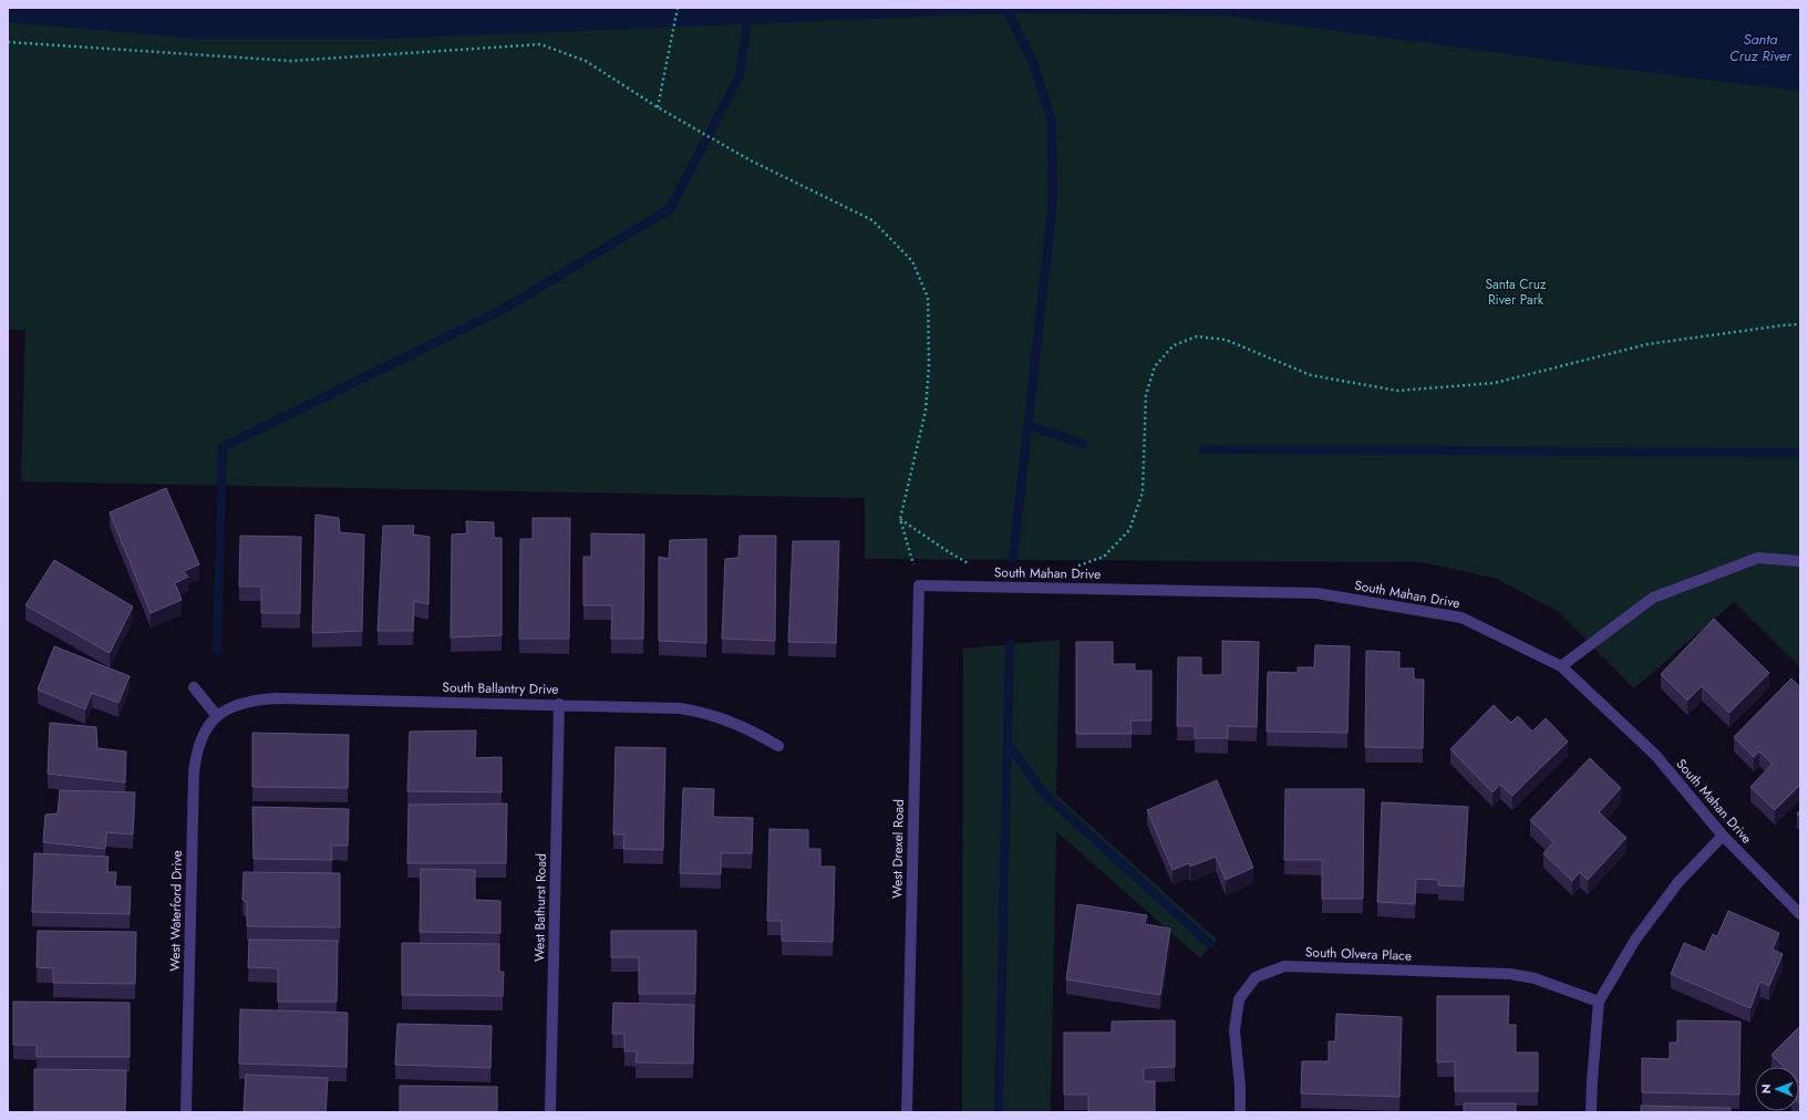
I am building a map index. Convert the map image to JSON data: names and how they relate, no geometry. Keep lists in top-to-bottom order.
{
  "streets": {
    "street": [
      "South Mahan Drive",
      "South Ballantry Drive",
      "West Drexel Road",
      "West Bathurst Road",
      "West Waterford Drive",
      "South Olvera Place"
    ]
  },
  "crossings": [
    ["South Mahan Drive", "West Drexel Road"],
    ["South Ballantry Drive", "West Bathurst Road"],
    ["South Ballantry Drive", "West Waterford Drive"]
  ],
  "water": ["Santa Cruz River"],
  "parks": ["Santa Cruz River Park"],
  "north": "left"
}
